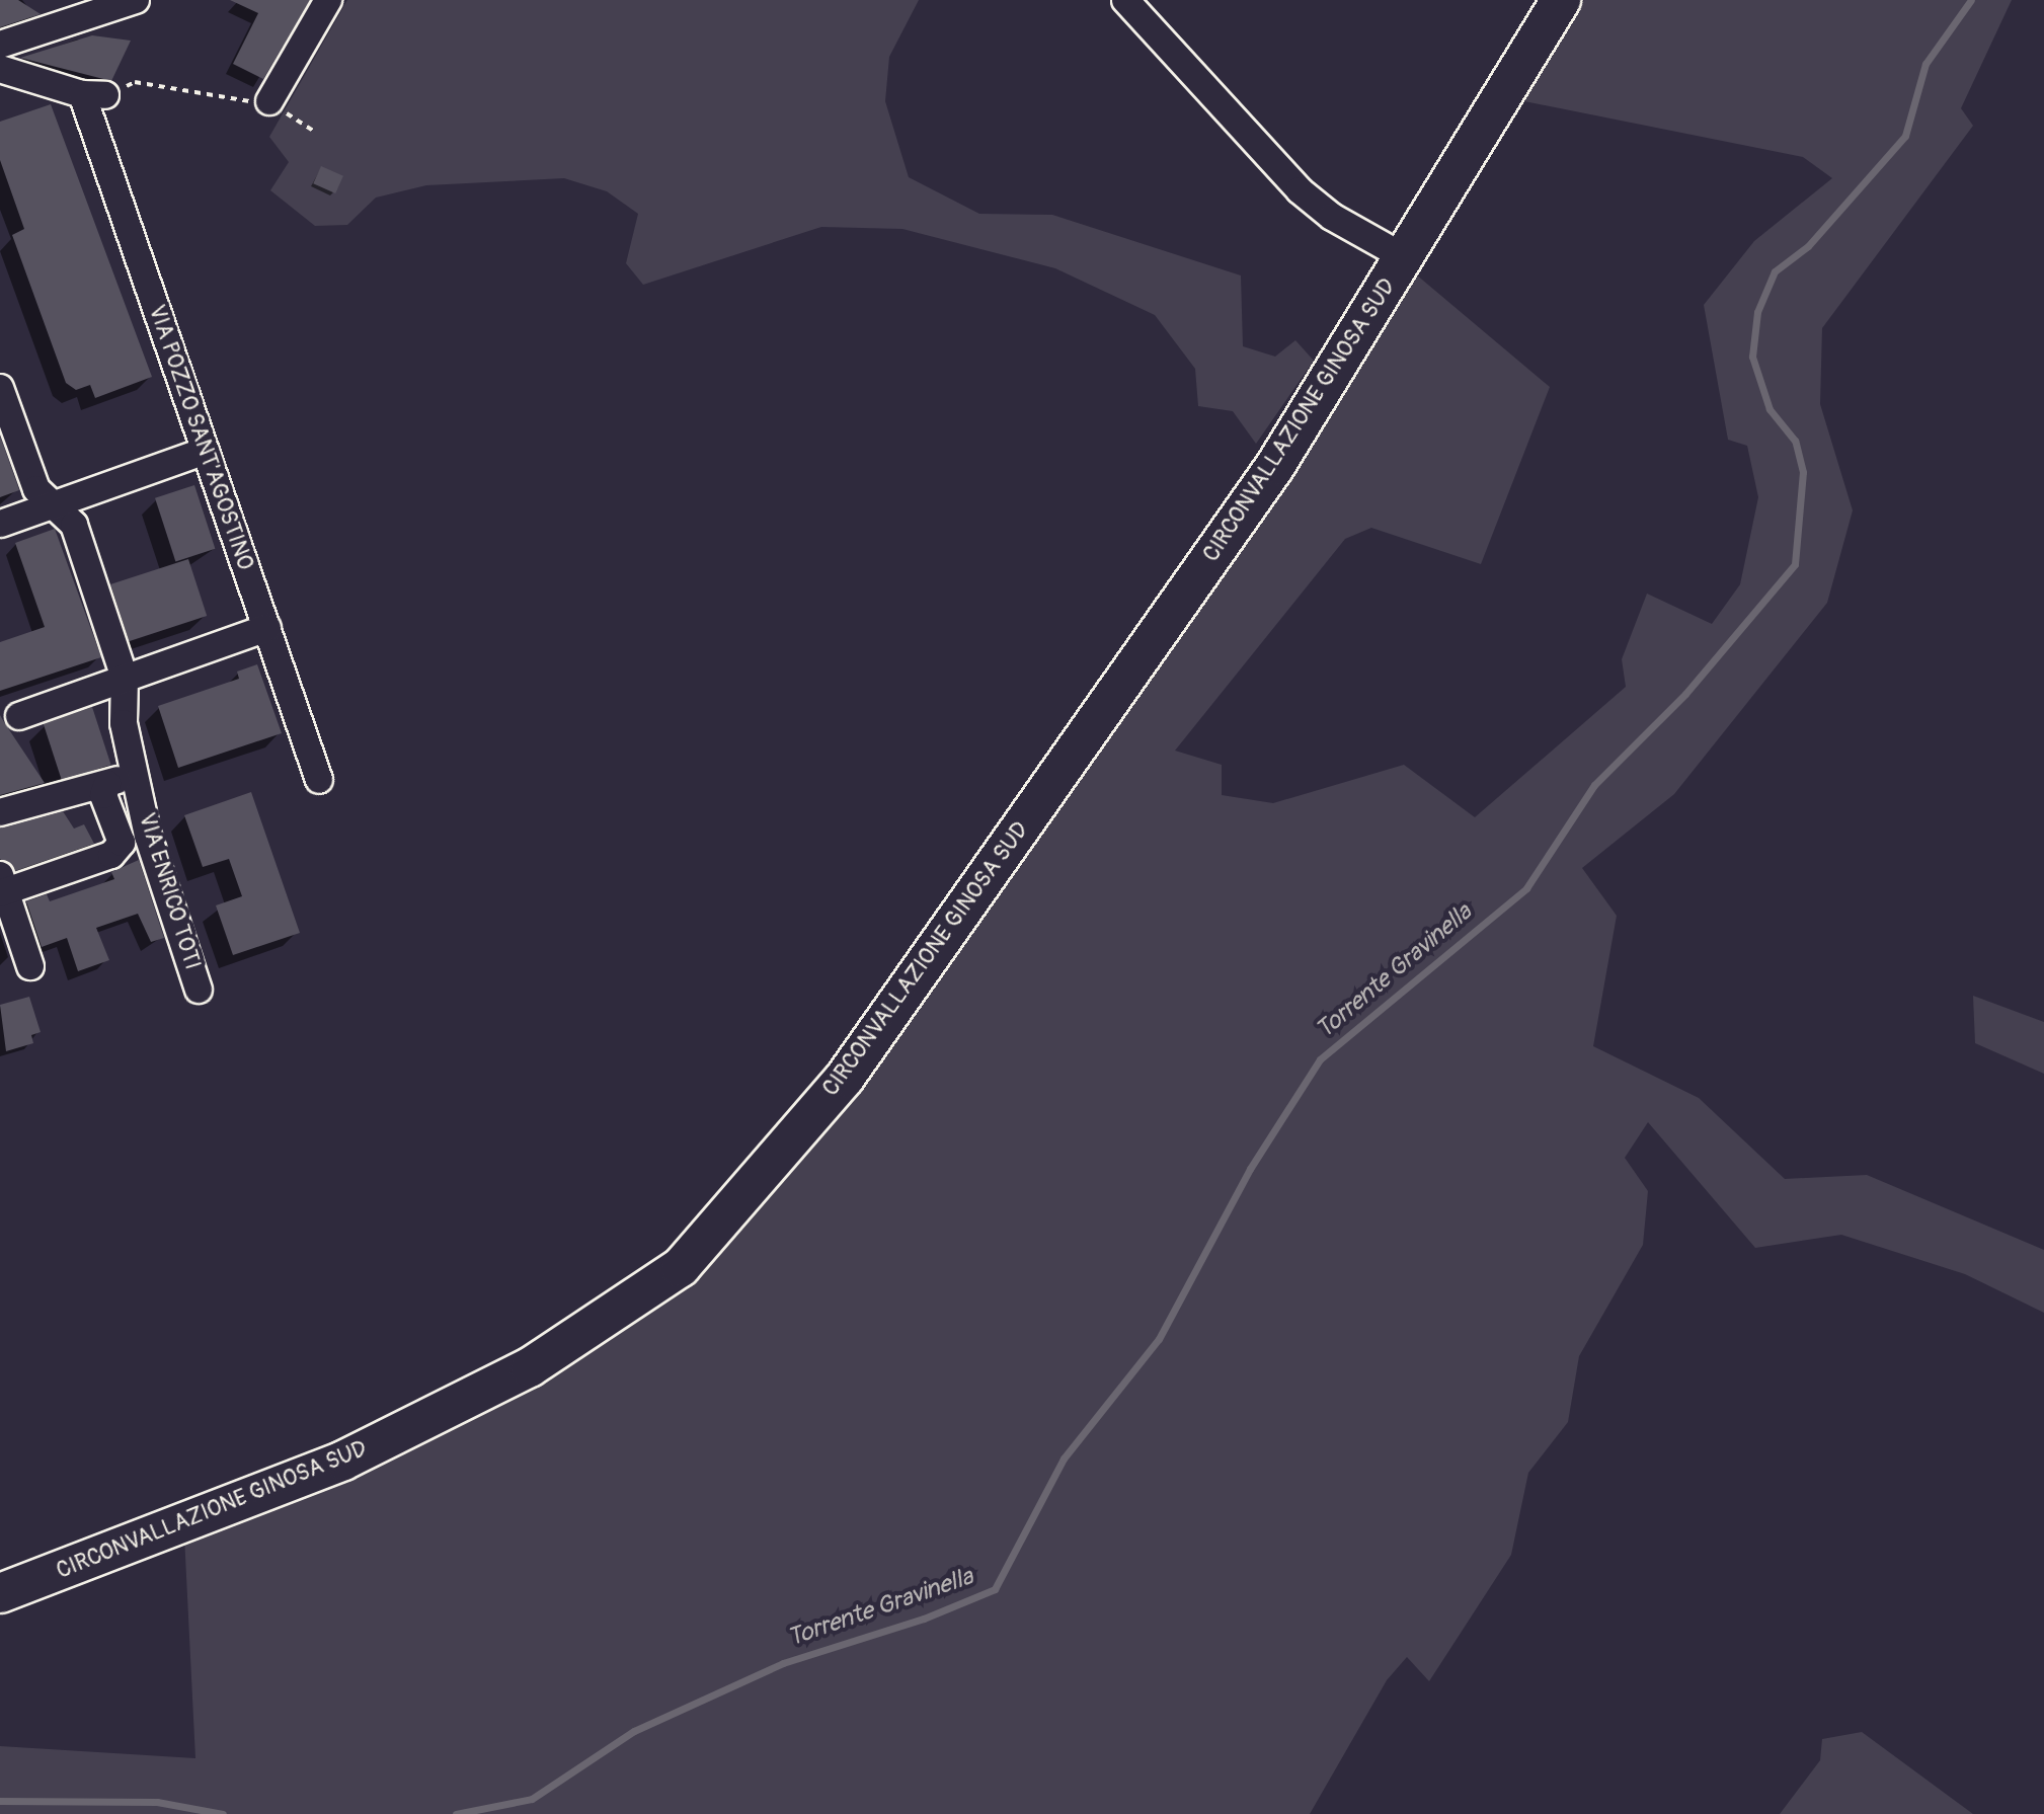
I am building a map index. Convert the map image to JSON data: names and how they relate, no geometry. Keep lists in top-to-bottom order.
{
  "streets": {
    "main road": ["CIRCONVALLAZIONE GINOSA SUD"],
    "street": ["VIA POZZO SANT'AGOSTINO", "VIA ENRICO TOTI"]
  },
  "water": ["Torrente Gravinella"]
}
